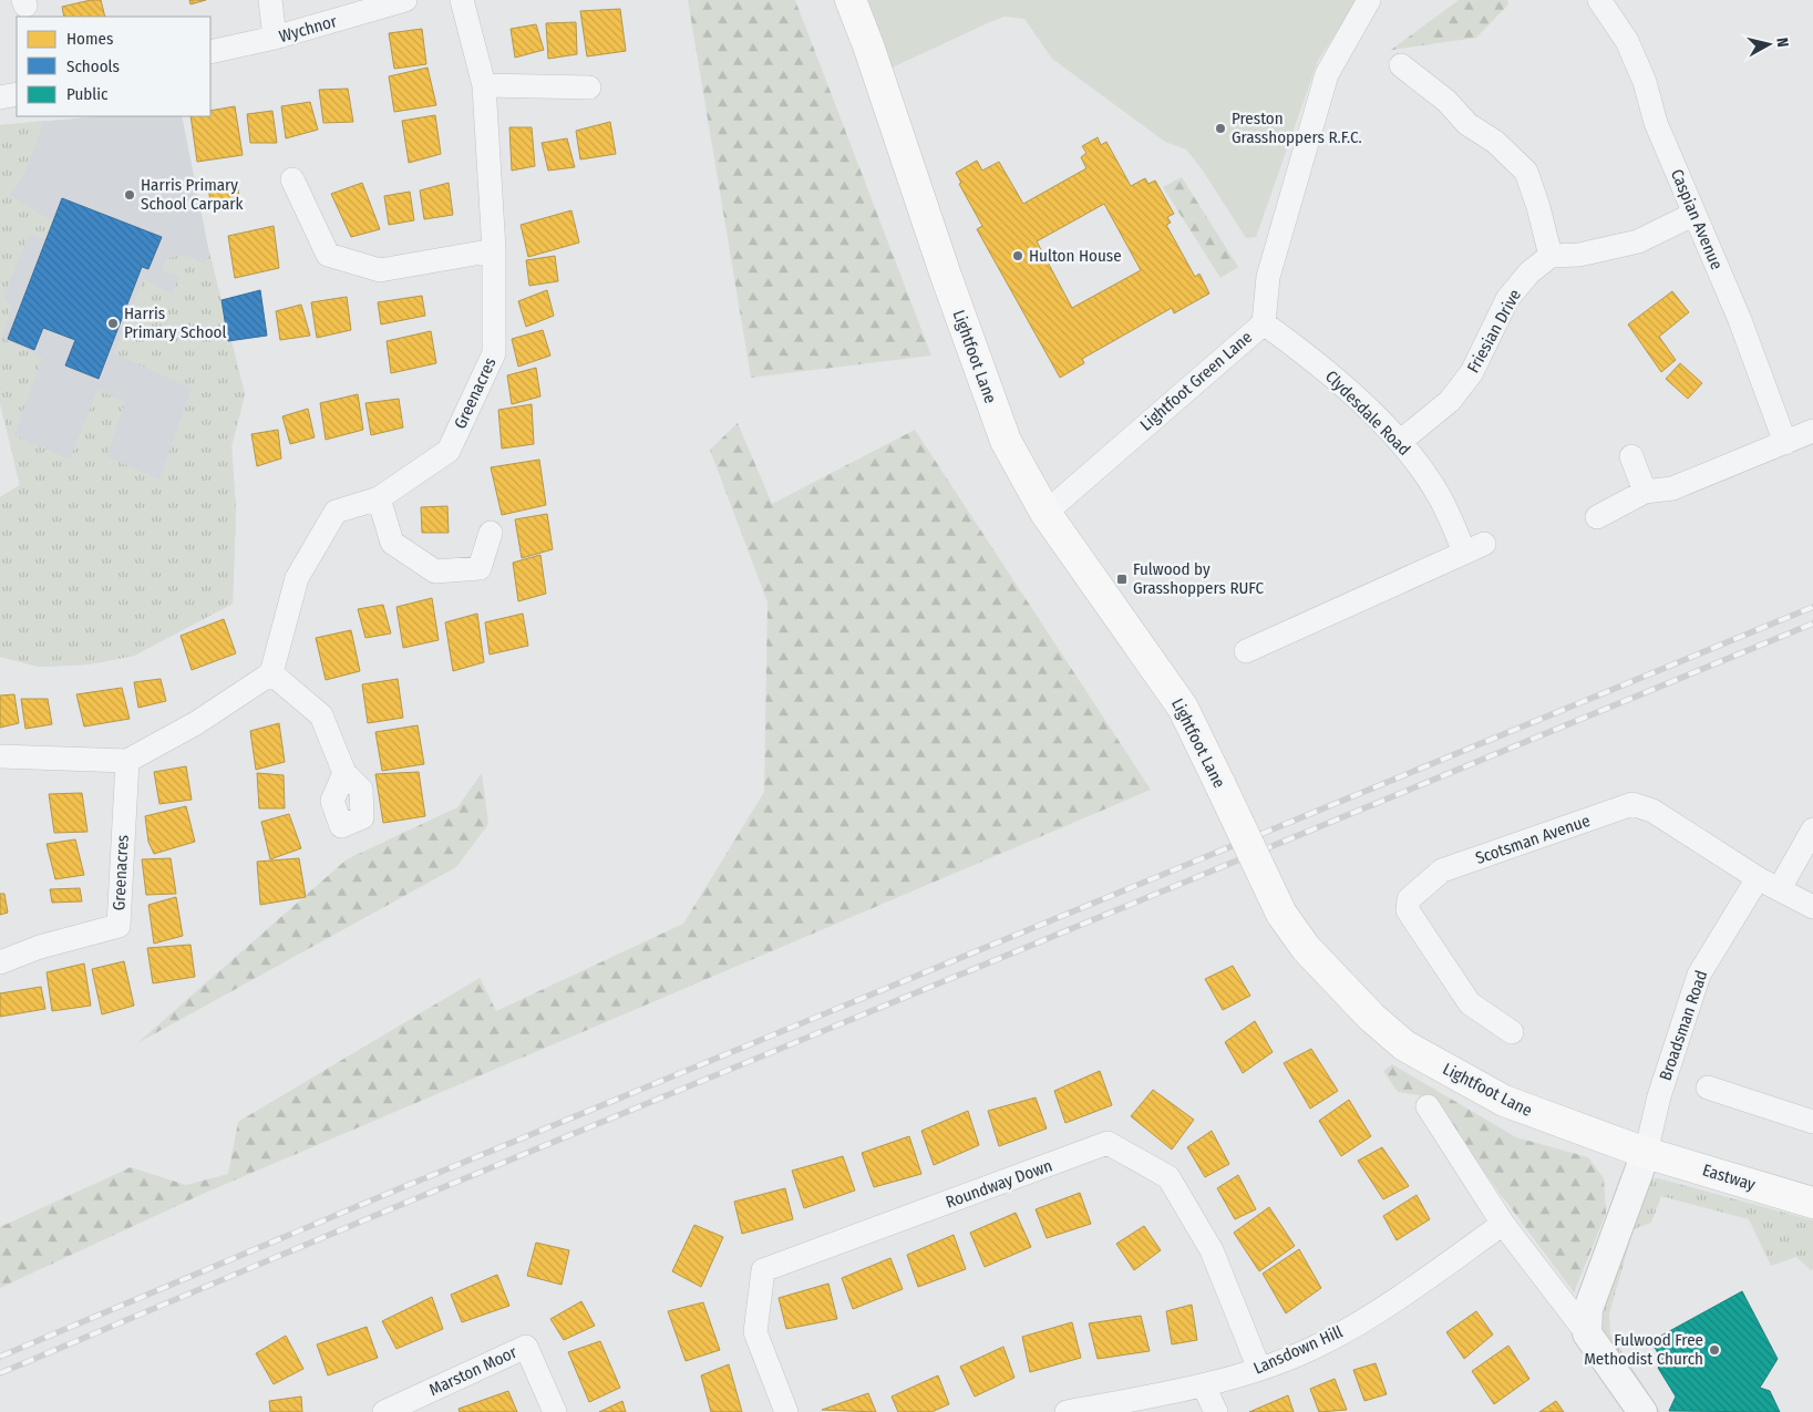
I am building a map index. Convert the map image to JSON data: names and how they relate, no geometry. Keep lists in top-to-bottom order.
{
  "streets": {
    "main road": ["Lightfoot Lane", "Eastway"],
    "street": [
      "Wychnor",
      "Caspian Avenue",
      "Friesian Drive",
      "Lightfoot Green Lane",
      "Greenacres",
      "Clydesdale Road",
      "Scotsman Avenue",
      "Broadsman Road",
      "Roundway Down",
      "Lansdown Hill",
      "Marston Moor"
    ]
  },
  "crossings": [
    ["Friesian Drive", "Clydesdale Road"],
    ["Lightfoot Lane", "Lightfoot Green Lane"],
    ["Lightfoot Lane", "Broadsman Road"],
    ["Lightfoot Lane", "Eastway"],
    ["Lightfoot Green Lane", "Clydesdale Road"],
    ["Scotsman Avenue", "Broadsman Road"],
    ["Broadsman Road", "Eastway"],
    ["Roundway Down", "Lansdown Hill"]
  ],
  "places": {
    "other": [
      "Preston Grasshoppers R.F.C.",
      "Harris Primary School Carpark",
      "Hulton House",
      "Harris Primary School",
      "Fulwood Free Methodist Church"
    ],
    "transit": ["Fulwood by Grasshoppers RUFC"]
  },
  "legend": ["Homes", "Schools", "Public"],
  "north": "right"
}
